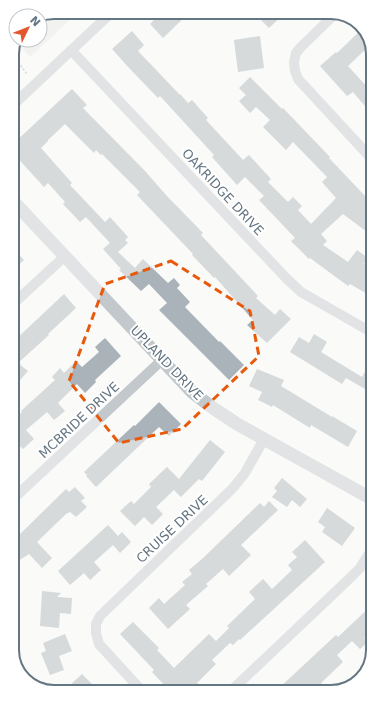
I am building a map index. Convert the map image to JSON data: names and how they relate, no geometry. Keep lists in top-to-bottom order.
{
  "streets": {
    "street": [
      "OAKRIDGE DRIVE",
      "UPLAND DRIVE",
      "MCBRIDE DRIVE",
      "CRUISE DRIVE"
    ]
  },
  "crossings": [
    ["UPLAND DRIVE", "MCBRIDE DRIVE"],
    ["UPLAND DRIVE", "CRUISE DRIVE"]
  ],
  "north": "top right"
}
